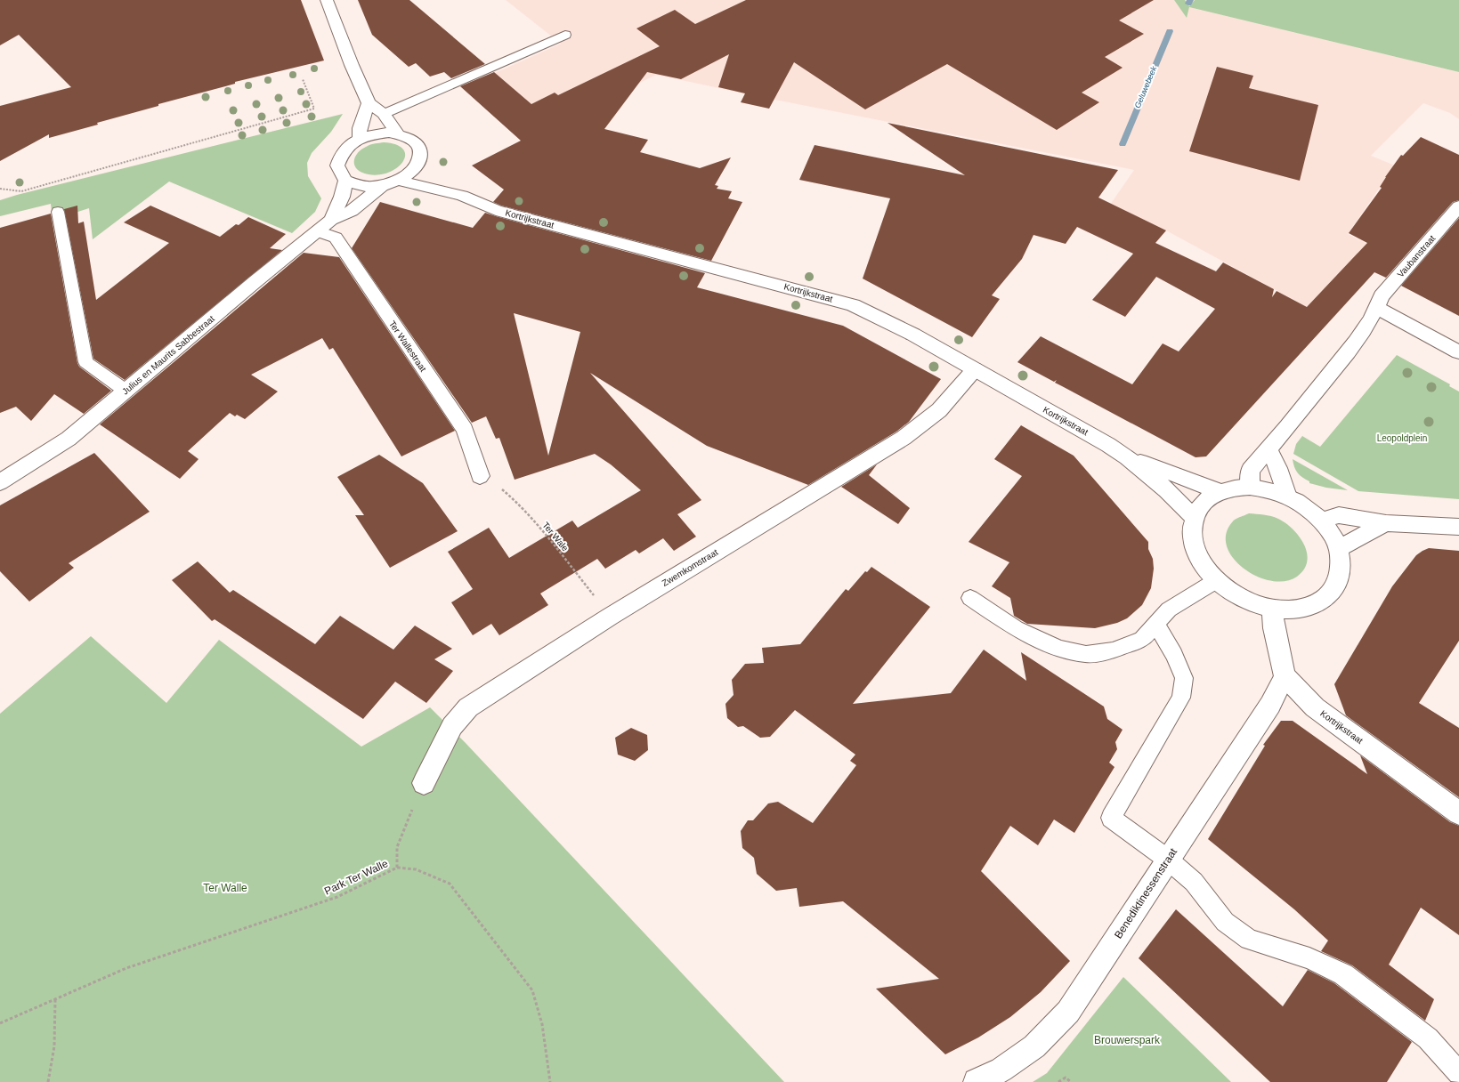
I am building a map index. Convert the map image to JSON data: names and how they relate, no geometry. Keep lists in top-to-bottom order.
{
  "streets": {
    "street": [
      "Kortrijkstraat",
      "Vaubanstraat",
      "Ter Wallestraat",
      "Julius en Maurits Sabbestraat",
      "Zwemkomstraat",
      "Benediktinessenstraat"
    ],
    "path": ["Ter Wale", "Park Ter Walle"]
  },
  "crossings": [
    ["Kortrijkstraat", "Zwemkomstraat"],
    ["Kortrijkstraat", "Benediktinessenstraat"],
    ["Ter Wallestraat", "Julius en Maurits Sabbestraat"],
    ["Ter Wallestraat", "Ter Wale"],
    ["Ter Wale", "Zwemkomstraat"]
  ],
  "water": ["Geluwebeek"],
  "parks": ["Leopoldplein", "Ter Walle", "Brouwerspark"]
}
